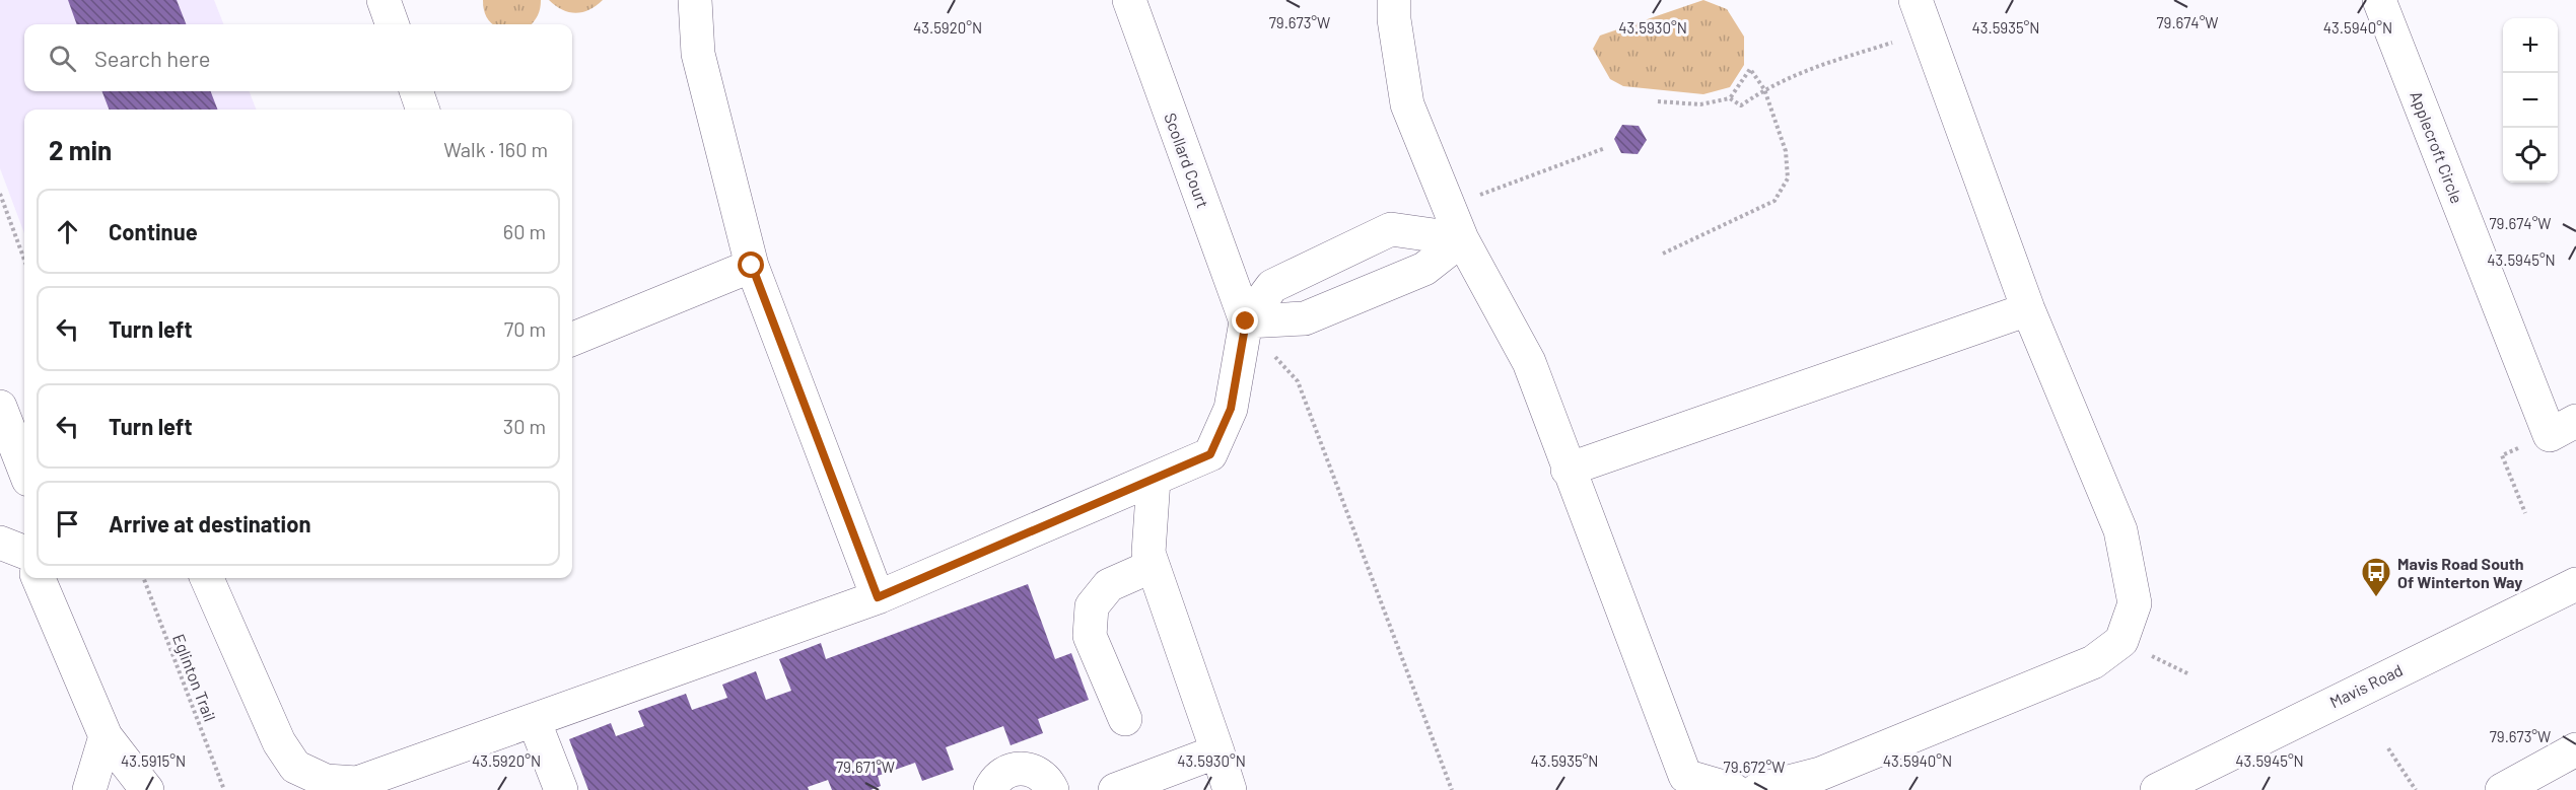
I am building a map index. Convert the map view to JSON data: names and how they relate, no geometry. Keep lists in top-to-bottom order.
{
  "streets": {
    "main road": ["Applecroft Circle", "Scollard Court", "Mavis Road"],
    "path": ["Eglinton Trail"]
  },
  "places": {
    "bus stop": ["Mavis Road South Of Winterton Way"]
  },
  "page": {
    "map_buttons": ["+", "−"],
    "search": "Search here",
    "heading": ["2 min", "Walk · 160 m"],
    "list": [
      ["Continue", "60 m"],
      ["Turn left", "70 m"],
      ["Turn left", "30 m"],
      "Arrive at destination"
    ]
  },
  "coordinates": [
    "79.673°W",
    "79.674°W",
    "43.5920°N",
    "43.5930°N",
    "43.5935°N",
    "43.5940°N",
    "43.5945°N",
    "43.5915°N",
    "79.671°W",
    "79.672°W"
  ]
}
